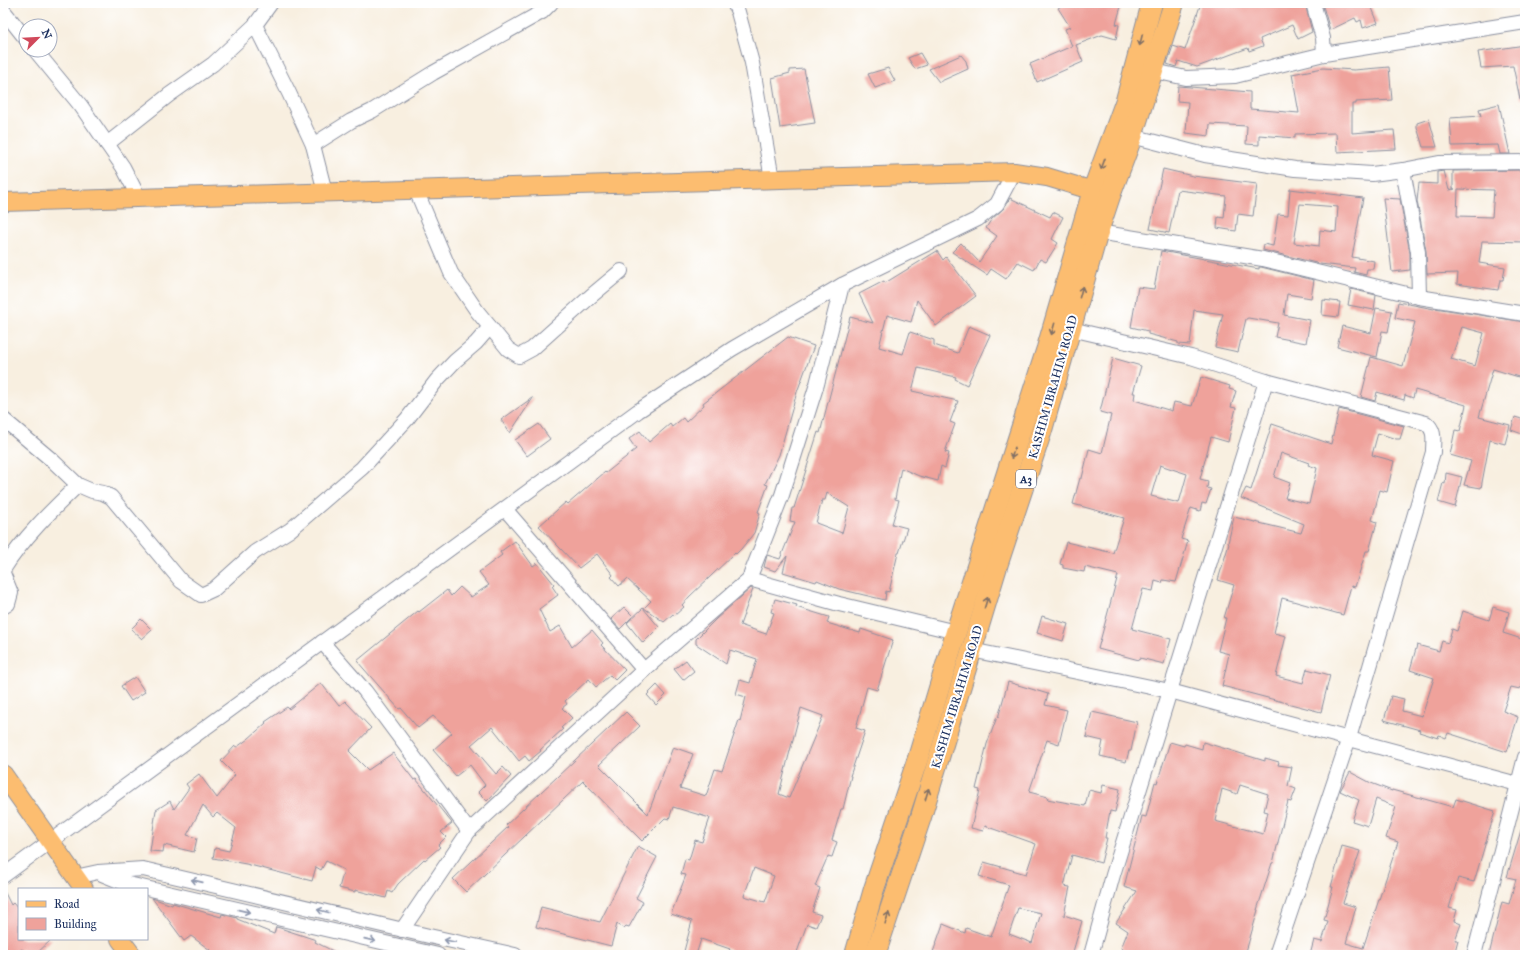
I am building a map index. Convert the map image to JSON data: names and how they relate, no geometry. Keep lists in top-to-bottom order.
{
  "streets": {
    "highway": ["KASHIM IBRAHIM ROAD", "A3"]
  },
  "legend": ["Road", "Building"],
  "north": "top right"
}
